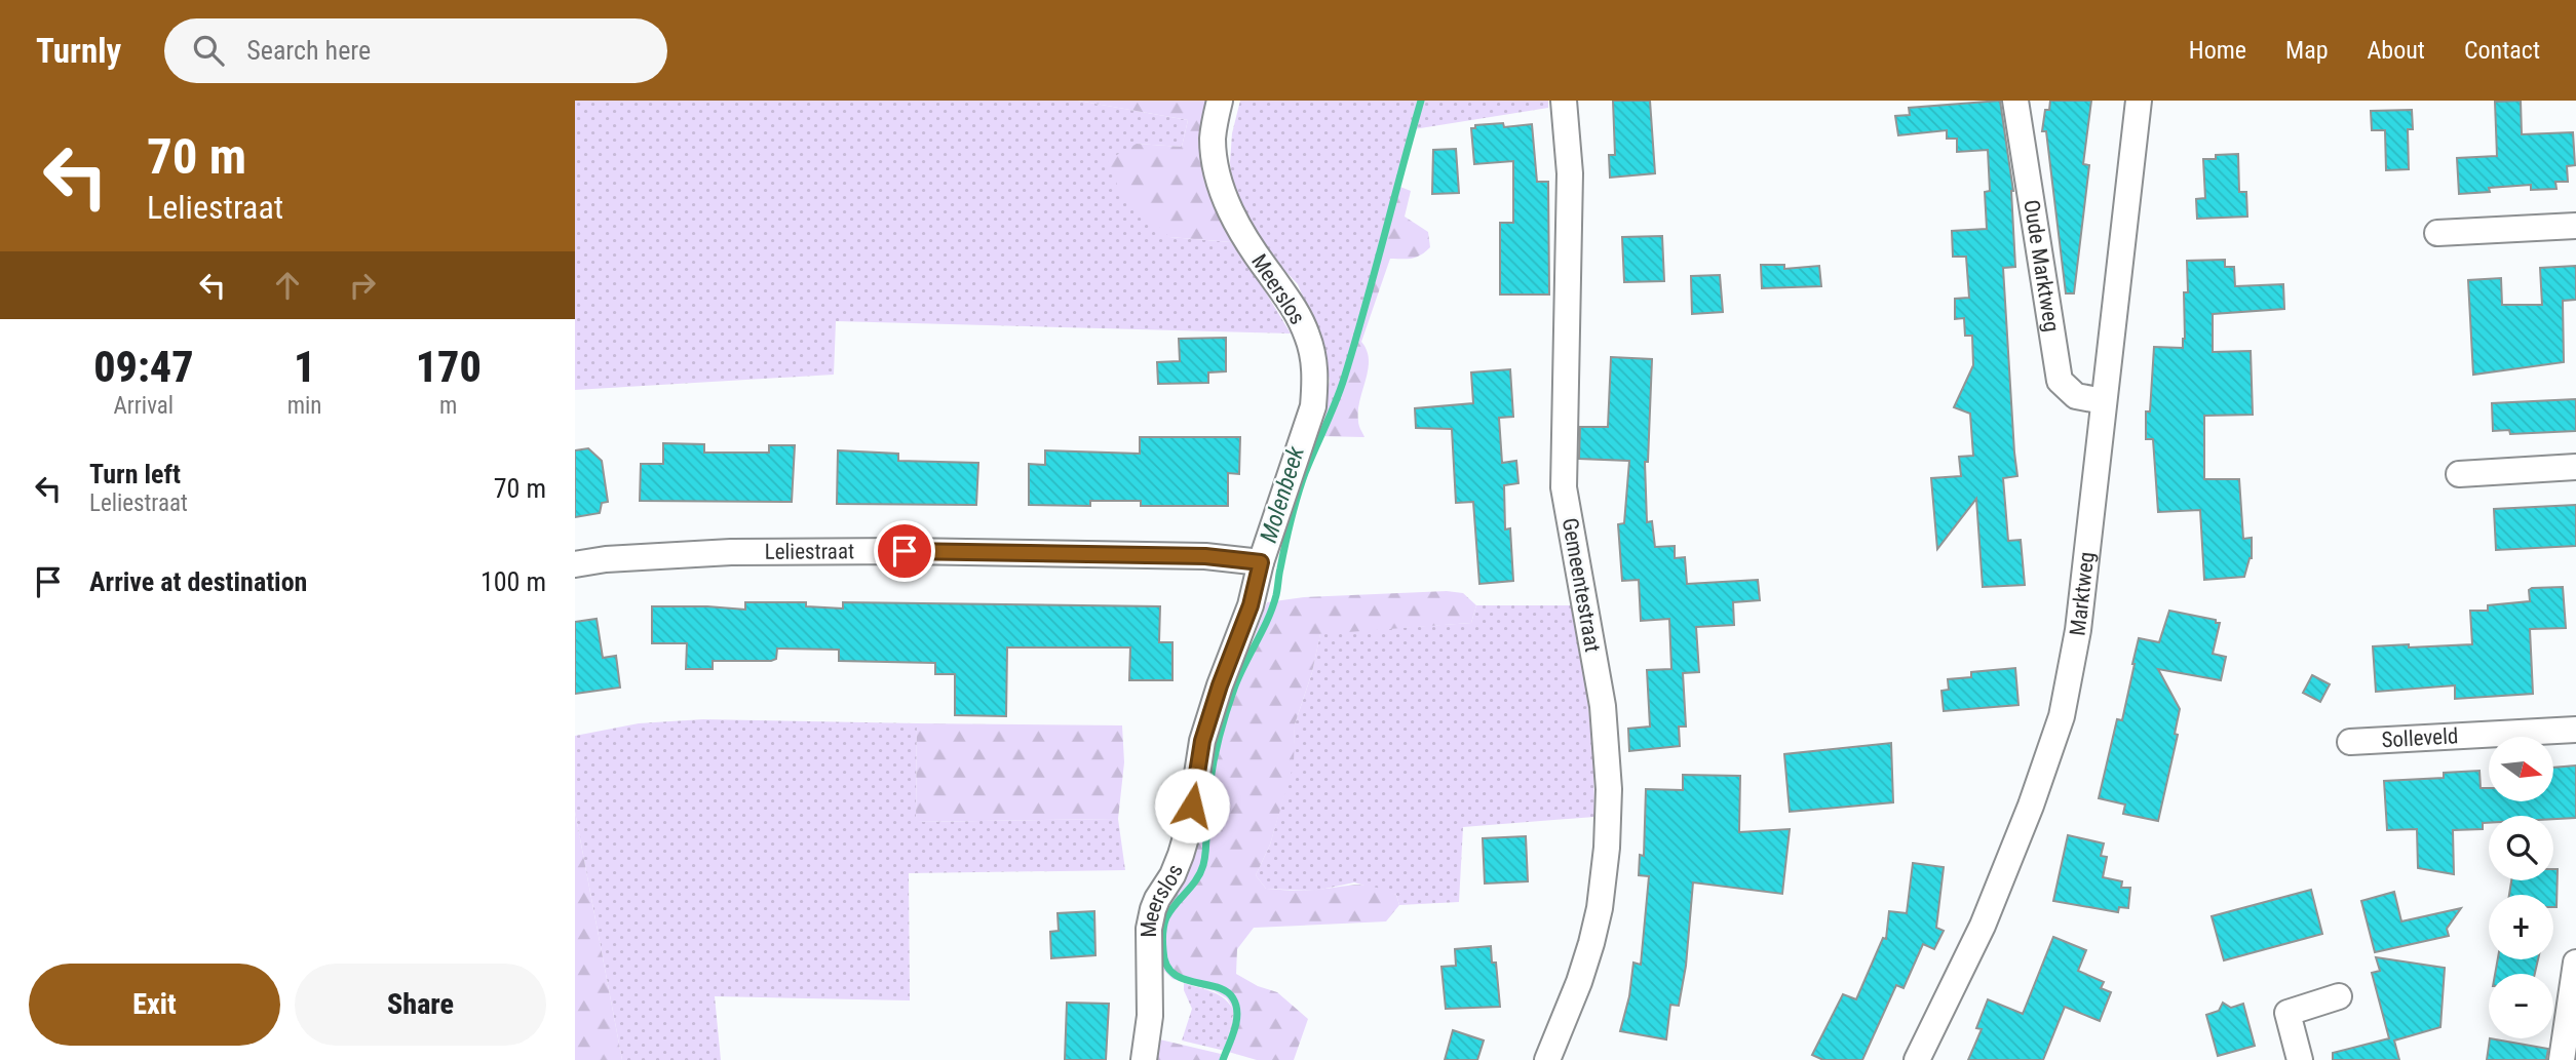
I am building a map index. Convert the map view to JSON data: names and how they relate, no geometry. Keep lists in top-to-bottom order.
{
  "streets": {
    "street": [
      "Oude Marktweg",
      "Meerslos",
      "Leliestraat",
      "Gemeentestraat",
      "Marktweg",
      "Solleveld"
    ]
  },
  "crossings": [
    ["Oude Marktweg", "Marktweg"],
    ["Meerslos", "Leliestraat"]
  ],
  "water": ["Molenbeek"],
  "north": "right",
  "page": {
    "header": "Turnly",
    "search": "Search here",
    "nav": [
      "Home",
      "Map",
      "About",
      "Contact"
    ],
    "turn": ["70 m", "Leliestraat"],
    "eta": [
      "09:47",
      "Arrival",
      "1",
      "min",
      "170",
      "m"
    ],
    "list": [
      {
        "name": "Turn left",
        "note": "Leliestraat",
        "value": "70 m"
      },
      {
        "name": "Arrive at destination",
        "value": "100 m"
      }
    ],
    "map_buttons": ["+", "−"],
    "buttons": ["Exit", "Share"]
  }
}
